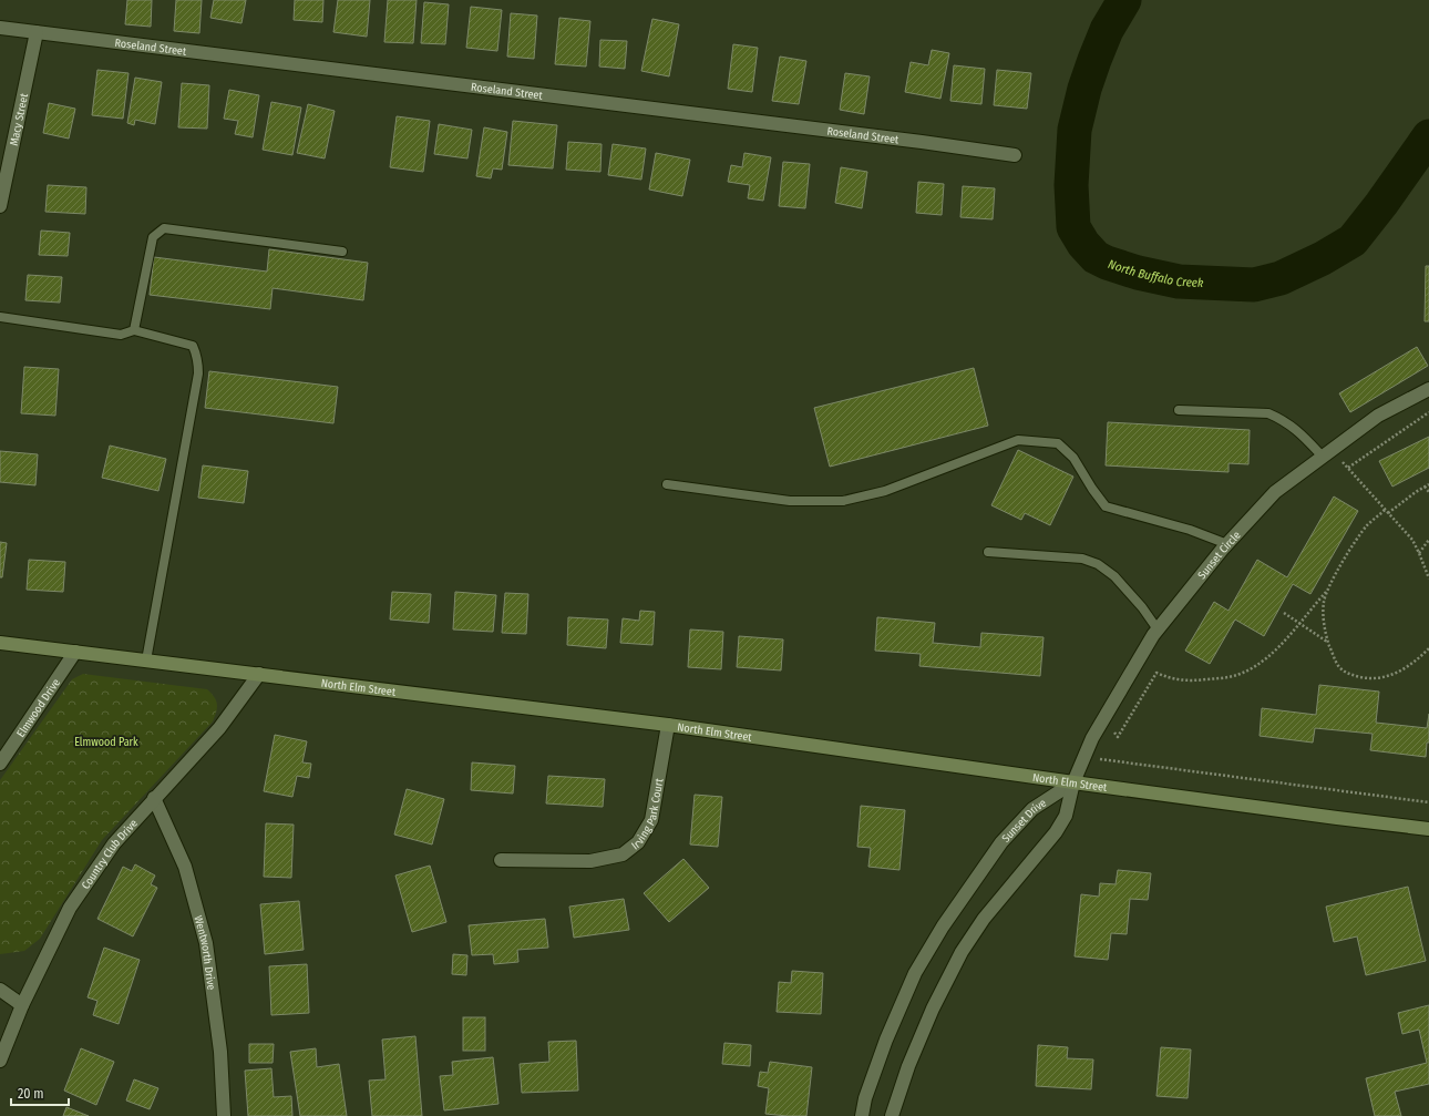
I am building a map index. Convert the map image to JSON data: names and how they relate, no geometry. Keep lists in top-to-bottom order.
{
  "streets": {
    "main road": ["North Elm Street"],
    "street": [
      "Roseland Street",
      "Macy Street",
      "Sunset Circle",
      "Elmwood Drive",
      "Irving Park Court",
      "Sunset Drive",
      "Country Club Drive",
      "Wentworth Drive"
    ]
  },
  "crossings": [
    ["Roseland Street", "Macy Street"],
    ["Sunset Circle", "North Elm Street"],
    ["Sunset Circle", "Sunset Drive"],
    ["North Elm Street", "Elmwood Drive"],
    ["North Elm Street", "Irving Park Court"],
    ["North Elm Street", "Sunset Drive"],
    ["North Elm Street", "Country Club Drive"],
    ["Country Club Drive", "Wentworth Drive"]
  ],
  "water": ["North Buffalo Creek"],
  "parks": ["Elmwood Park"],
  "scale_bar": "20 m"
}
